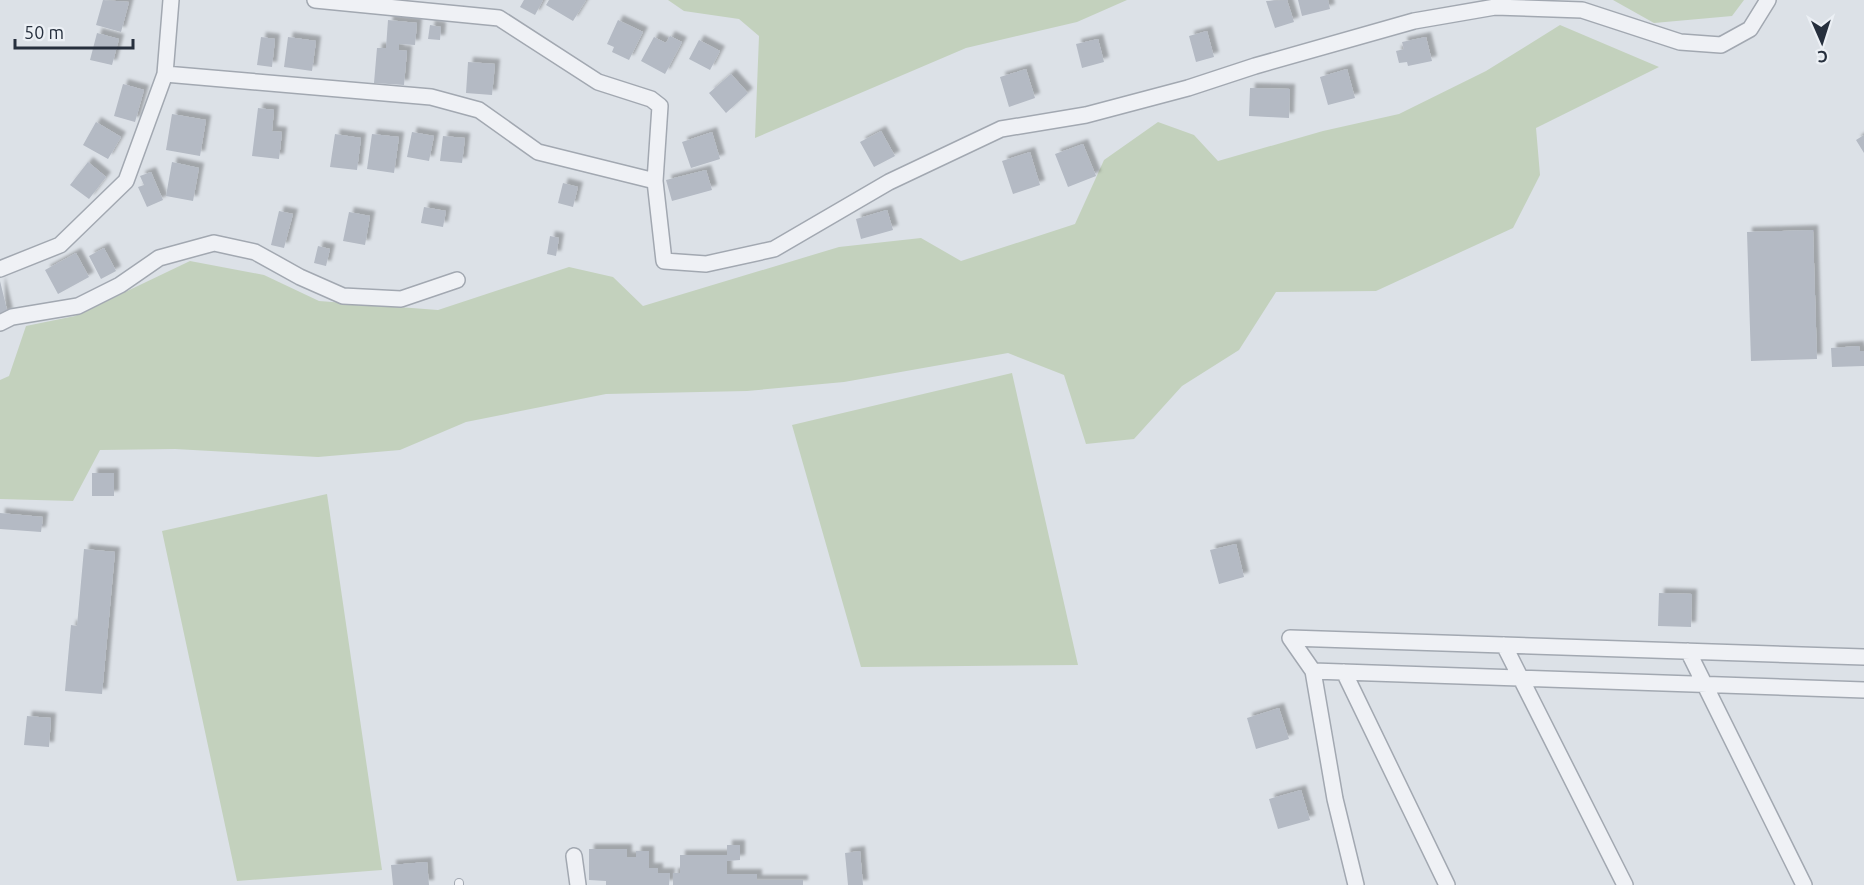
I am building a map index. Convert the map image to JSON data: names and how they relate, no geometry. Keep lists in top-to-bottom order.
{
  "scale_bar": "50 m",
  "north": "bottom"
}
